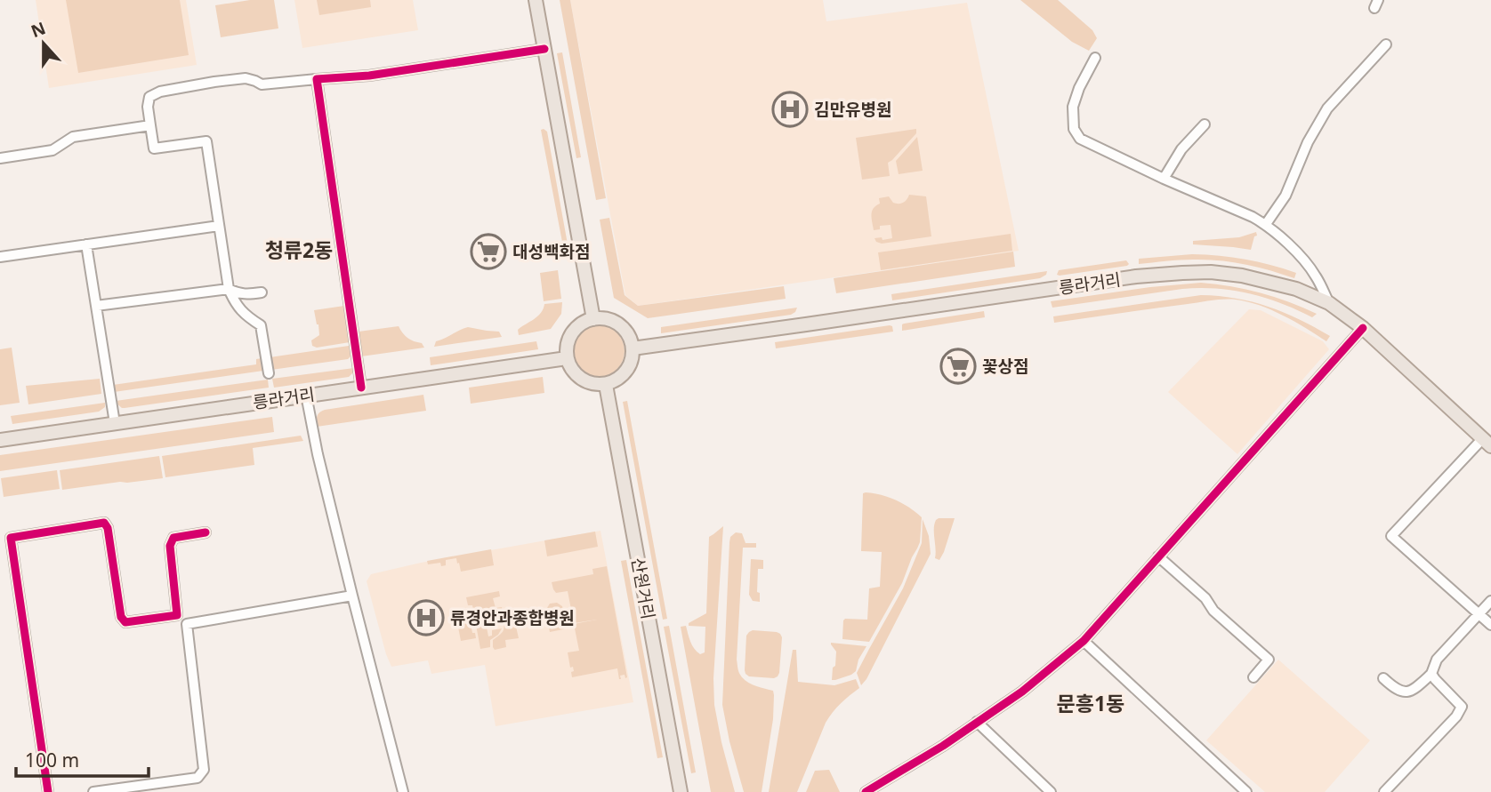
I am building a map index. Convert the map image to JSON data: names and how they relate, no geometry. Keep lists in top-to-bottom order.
{
  "streets": {
    "main road": ["릉라거리", "산원거리"]
  },
  "crossings": [
    ["릉라거리", "산원거리"]
  ],
  "districts": ["청류2동", "문흥1동"],
  "places": {
    "hospital": ["김만유병원", "류경안과종합병원"],
    "supermarket": ["대성백화점", "꽃상점"]
  },
  "scale_bar": "100 m",
  "north": "top"
}
